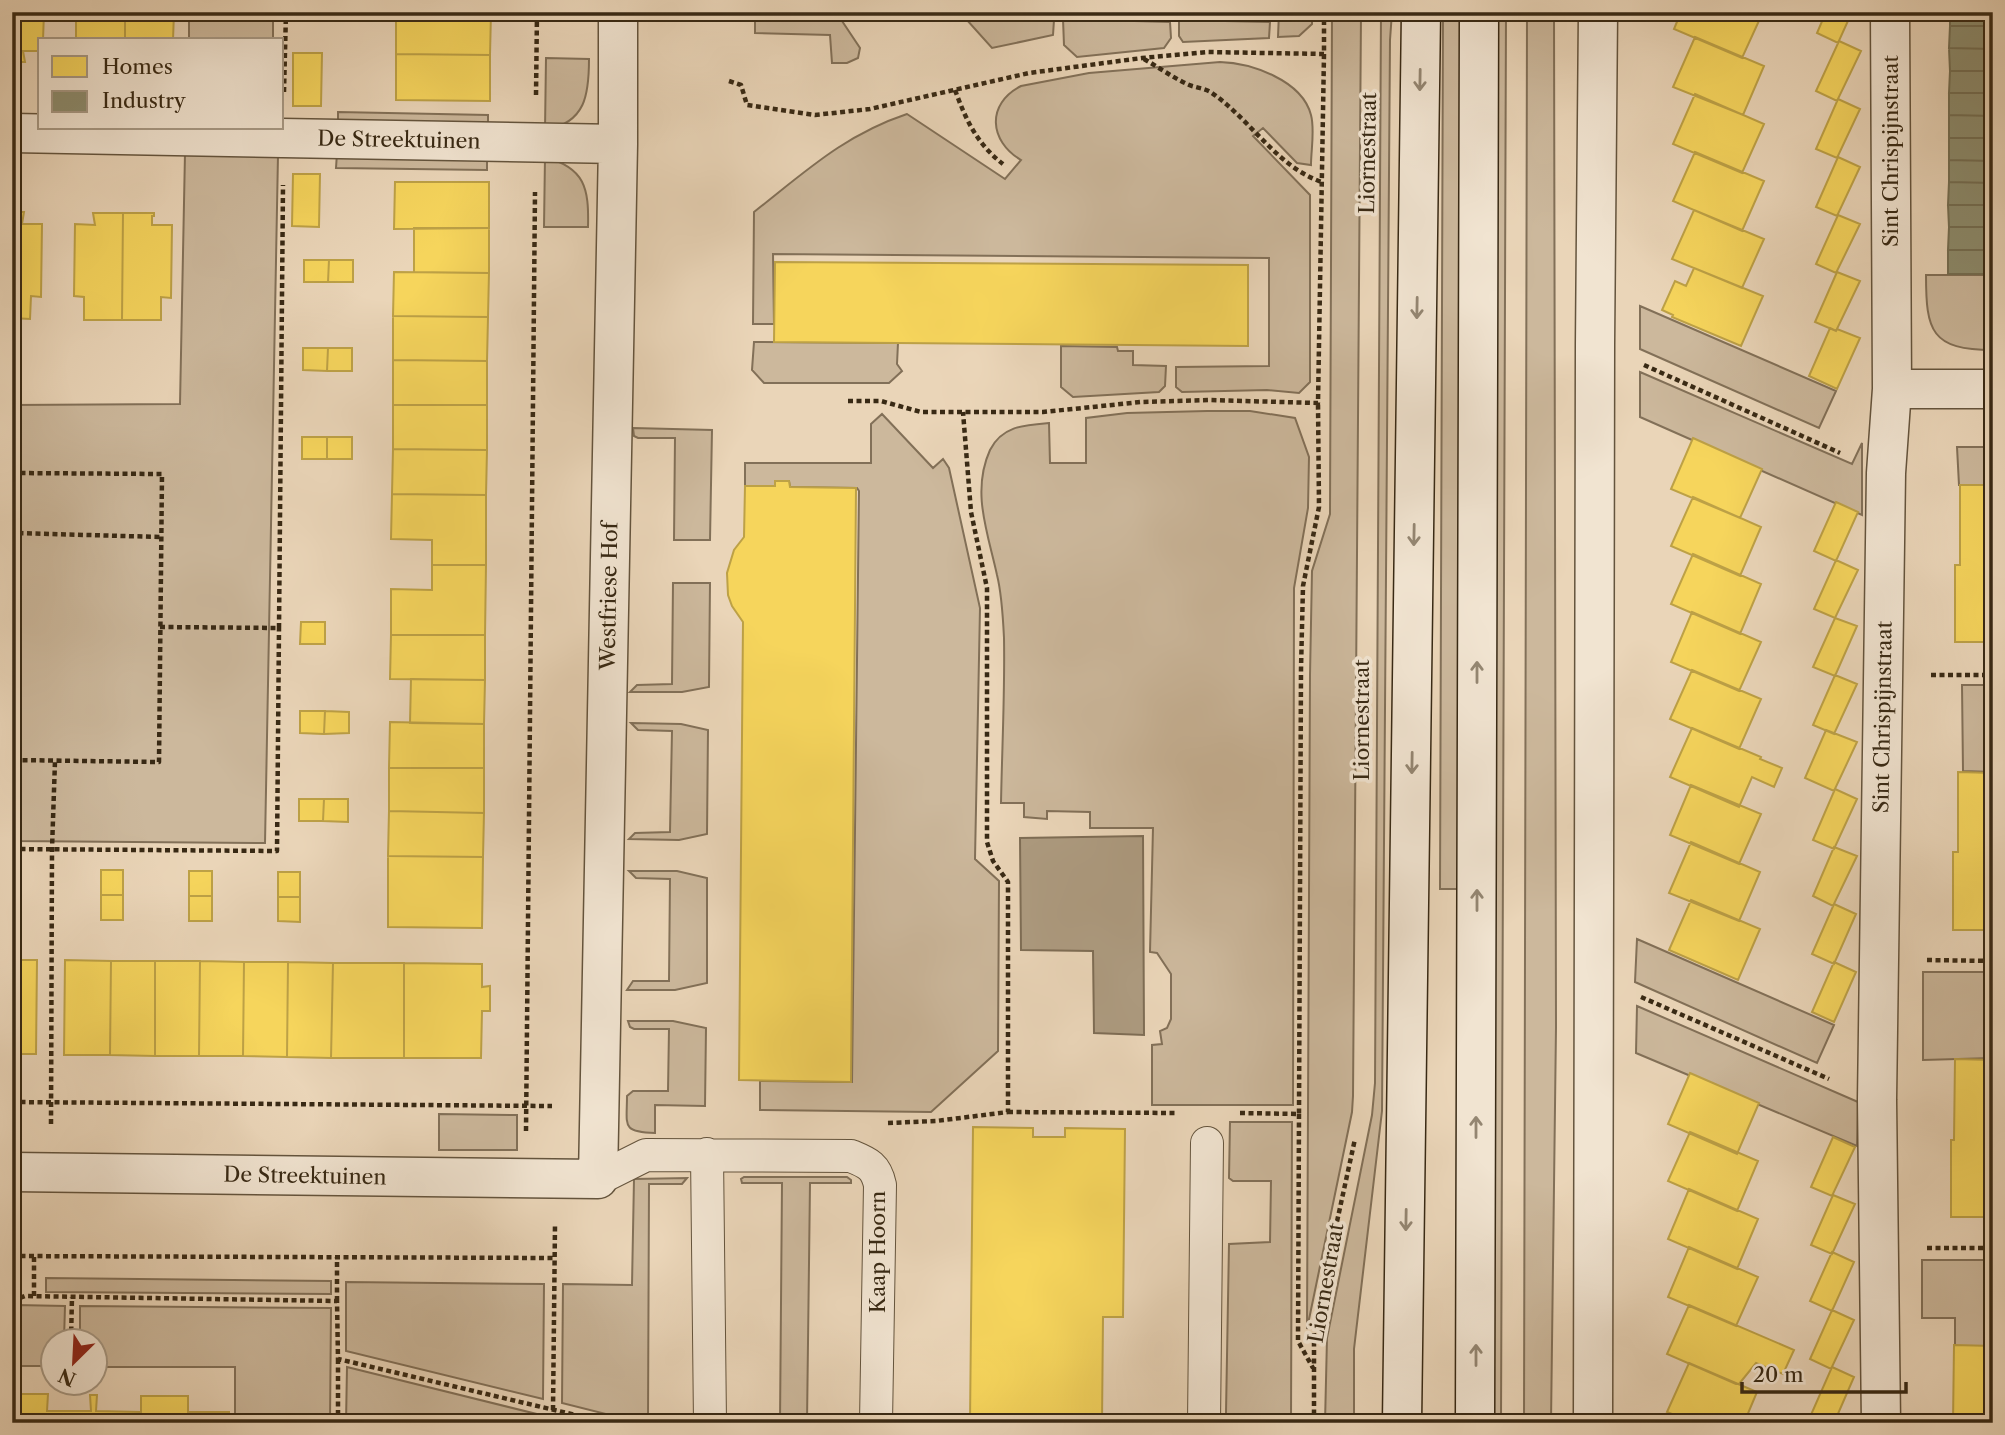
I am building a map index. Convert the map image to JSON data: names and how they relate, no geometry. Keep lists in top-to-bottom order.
{
  "streets": {
    "street": ["De Streektuinen", "Sint Chrispijnstraat", "Westfriese Hof"],
    "lane": ["Kaap Hoorn"],
    "path": ["Liornestraat"]
  },
  "crossings": [
    ["De Streektuinen", "Westfriese Hof"]
  ],
  "legend": ["Homes", "Industry"],
  "scale_bar": "20 m",
  "north": "bottom left"
}
